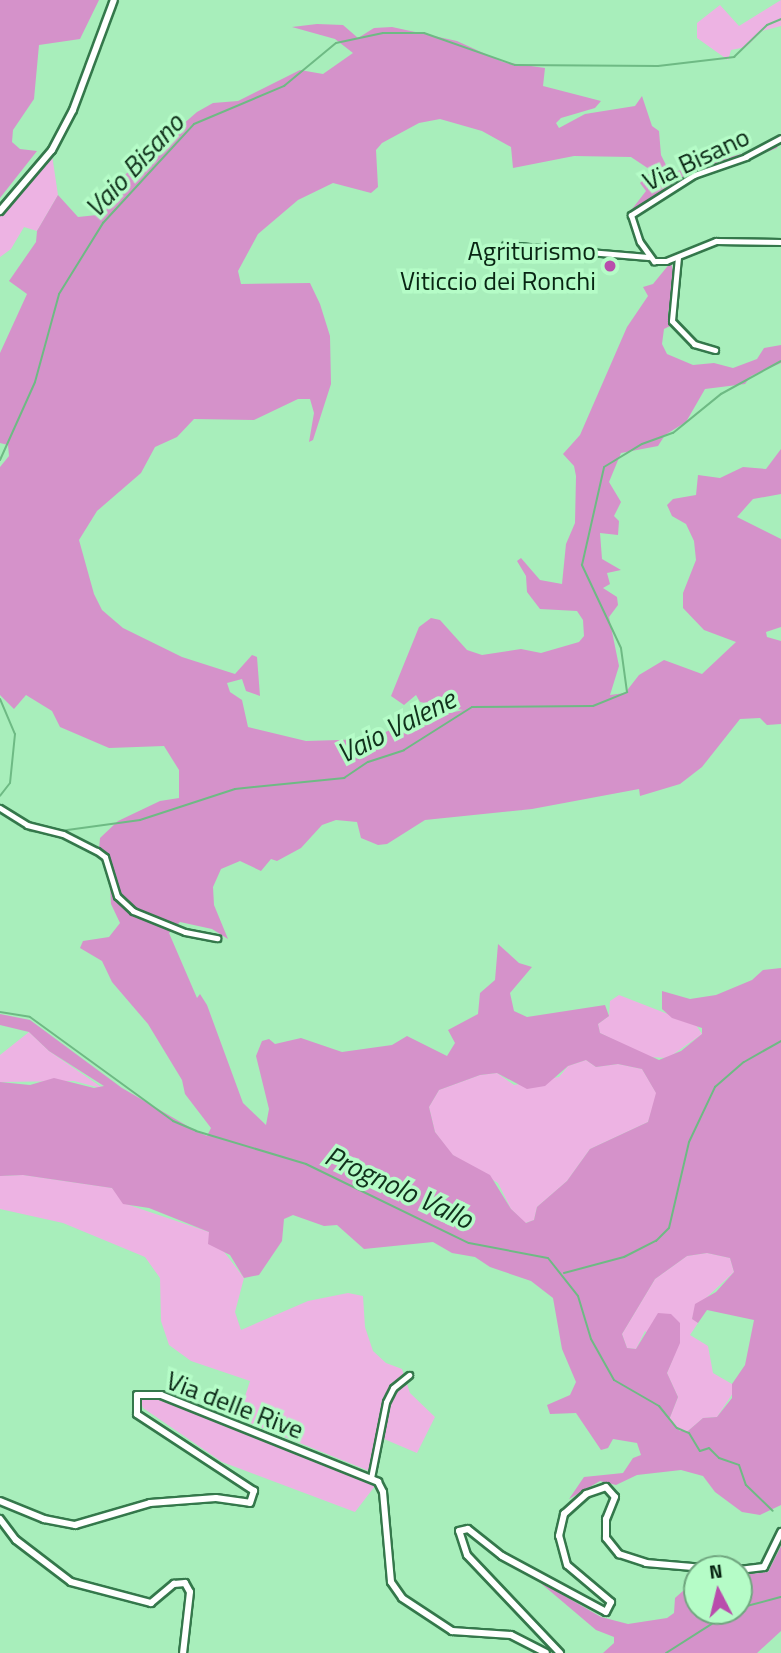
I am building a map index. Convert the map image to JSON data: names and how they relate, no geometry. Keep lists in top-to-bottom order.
{
  "streets": {
    "street": ["Via Bisano", "Via delle Rive"]
  },
  "water": ["Vaio Bisano", "Vaio Valene", "Prognolo Vallo"],
  "places": ["Agriturismo Viticcio dei Ronchi"],
  "north": "top"
}
